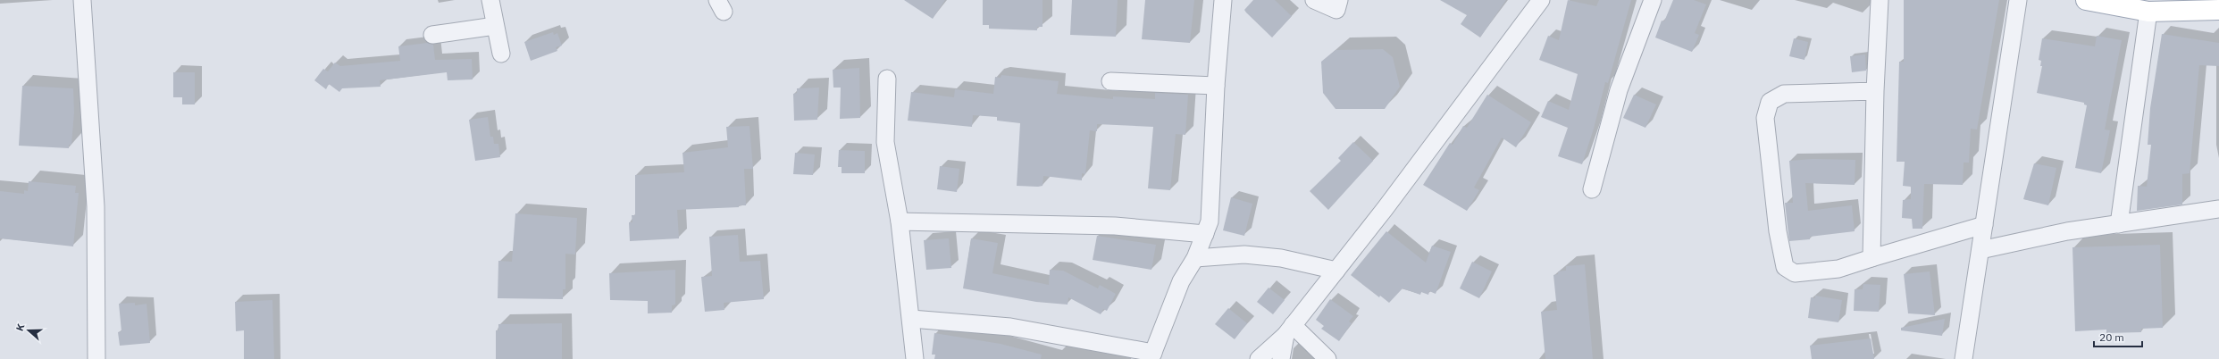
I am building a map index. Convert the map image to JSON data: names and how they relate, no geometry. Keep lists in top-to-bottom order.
{
  "scale_bar": "20 m",
  "north": "left"
}
